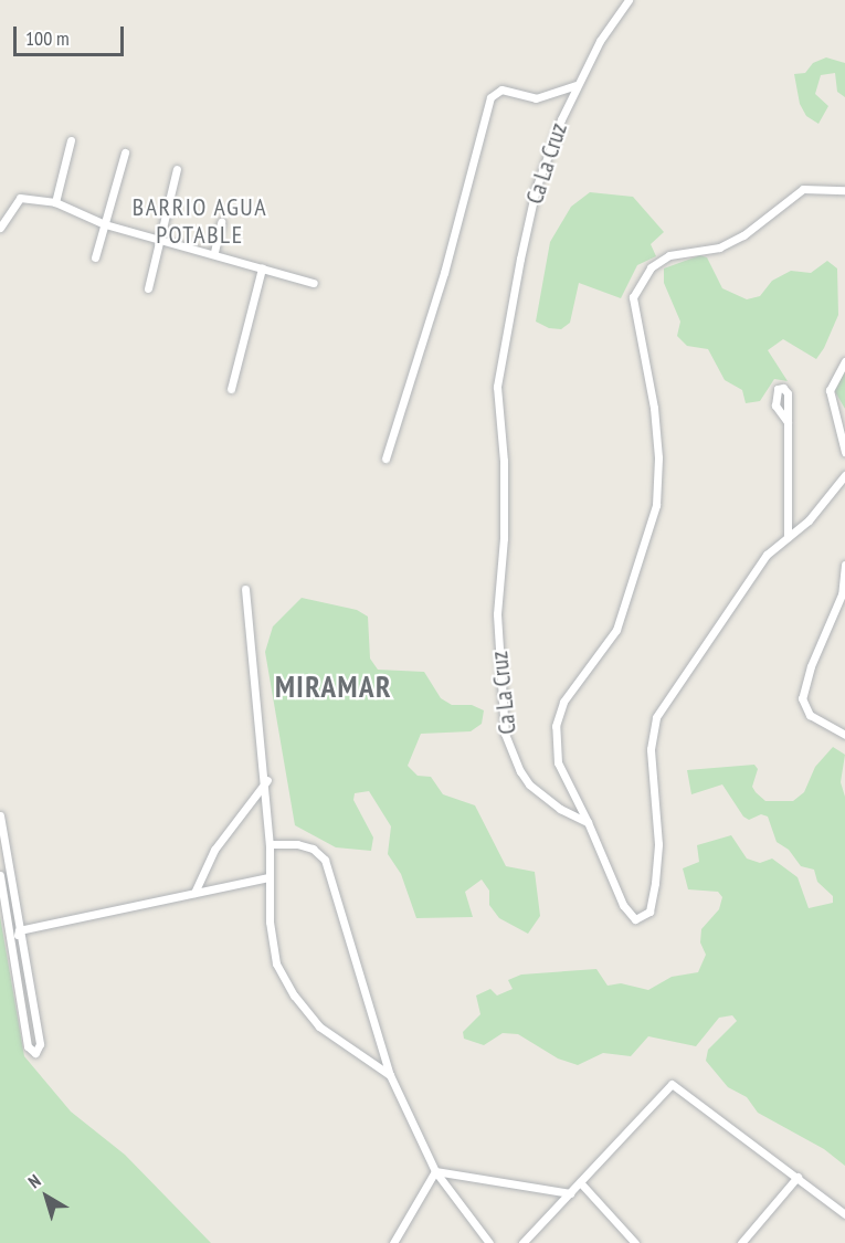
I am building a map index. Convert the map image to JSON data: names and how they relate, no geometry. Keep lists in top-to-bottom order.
{
  "streets": {
    "street": ["Ca La Cruz"]
  },
  "districts": ["BARRIO AGUA POTABLE", "MIRAMAR"],
  "scale_bar": "100 m",
  "north": "top left"
}
